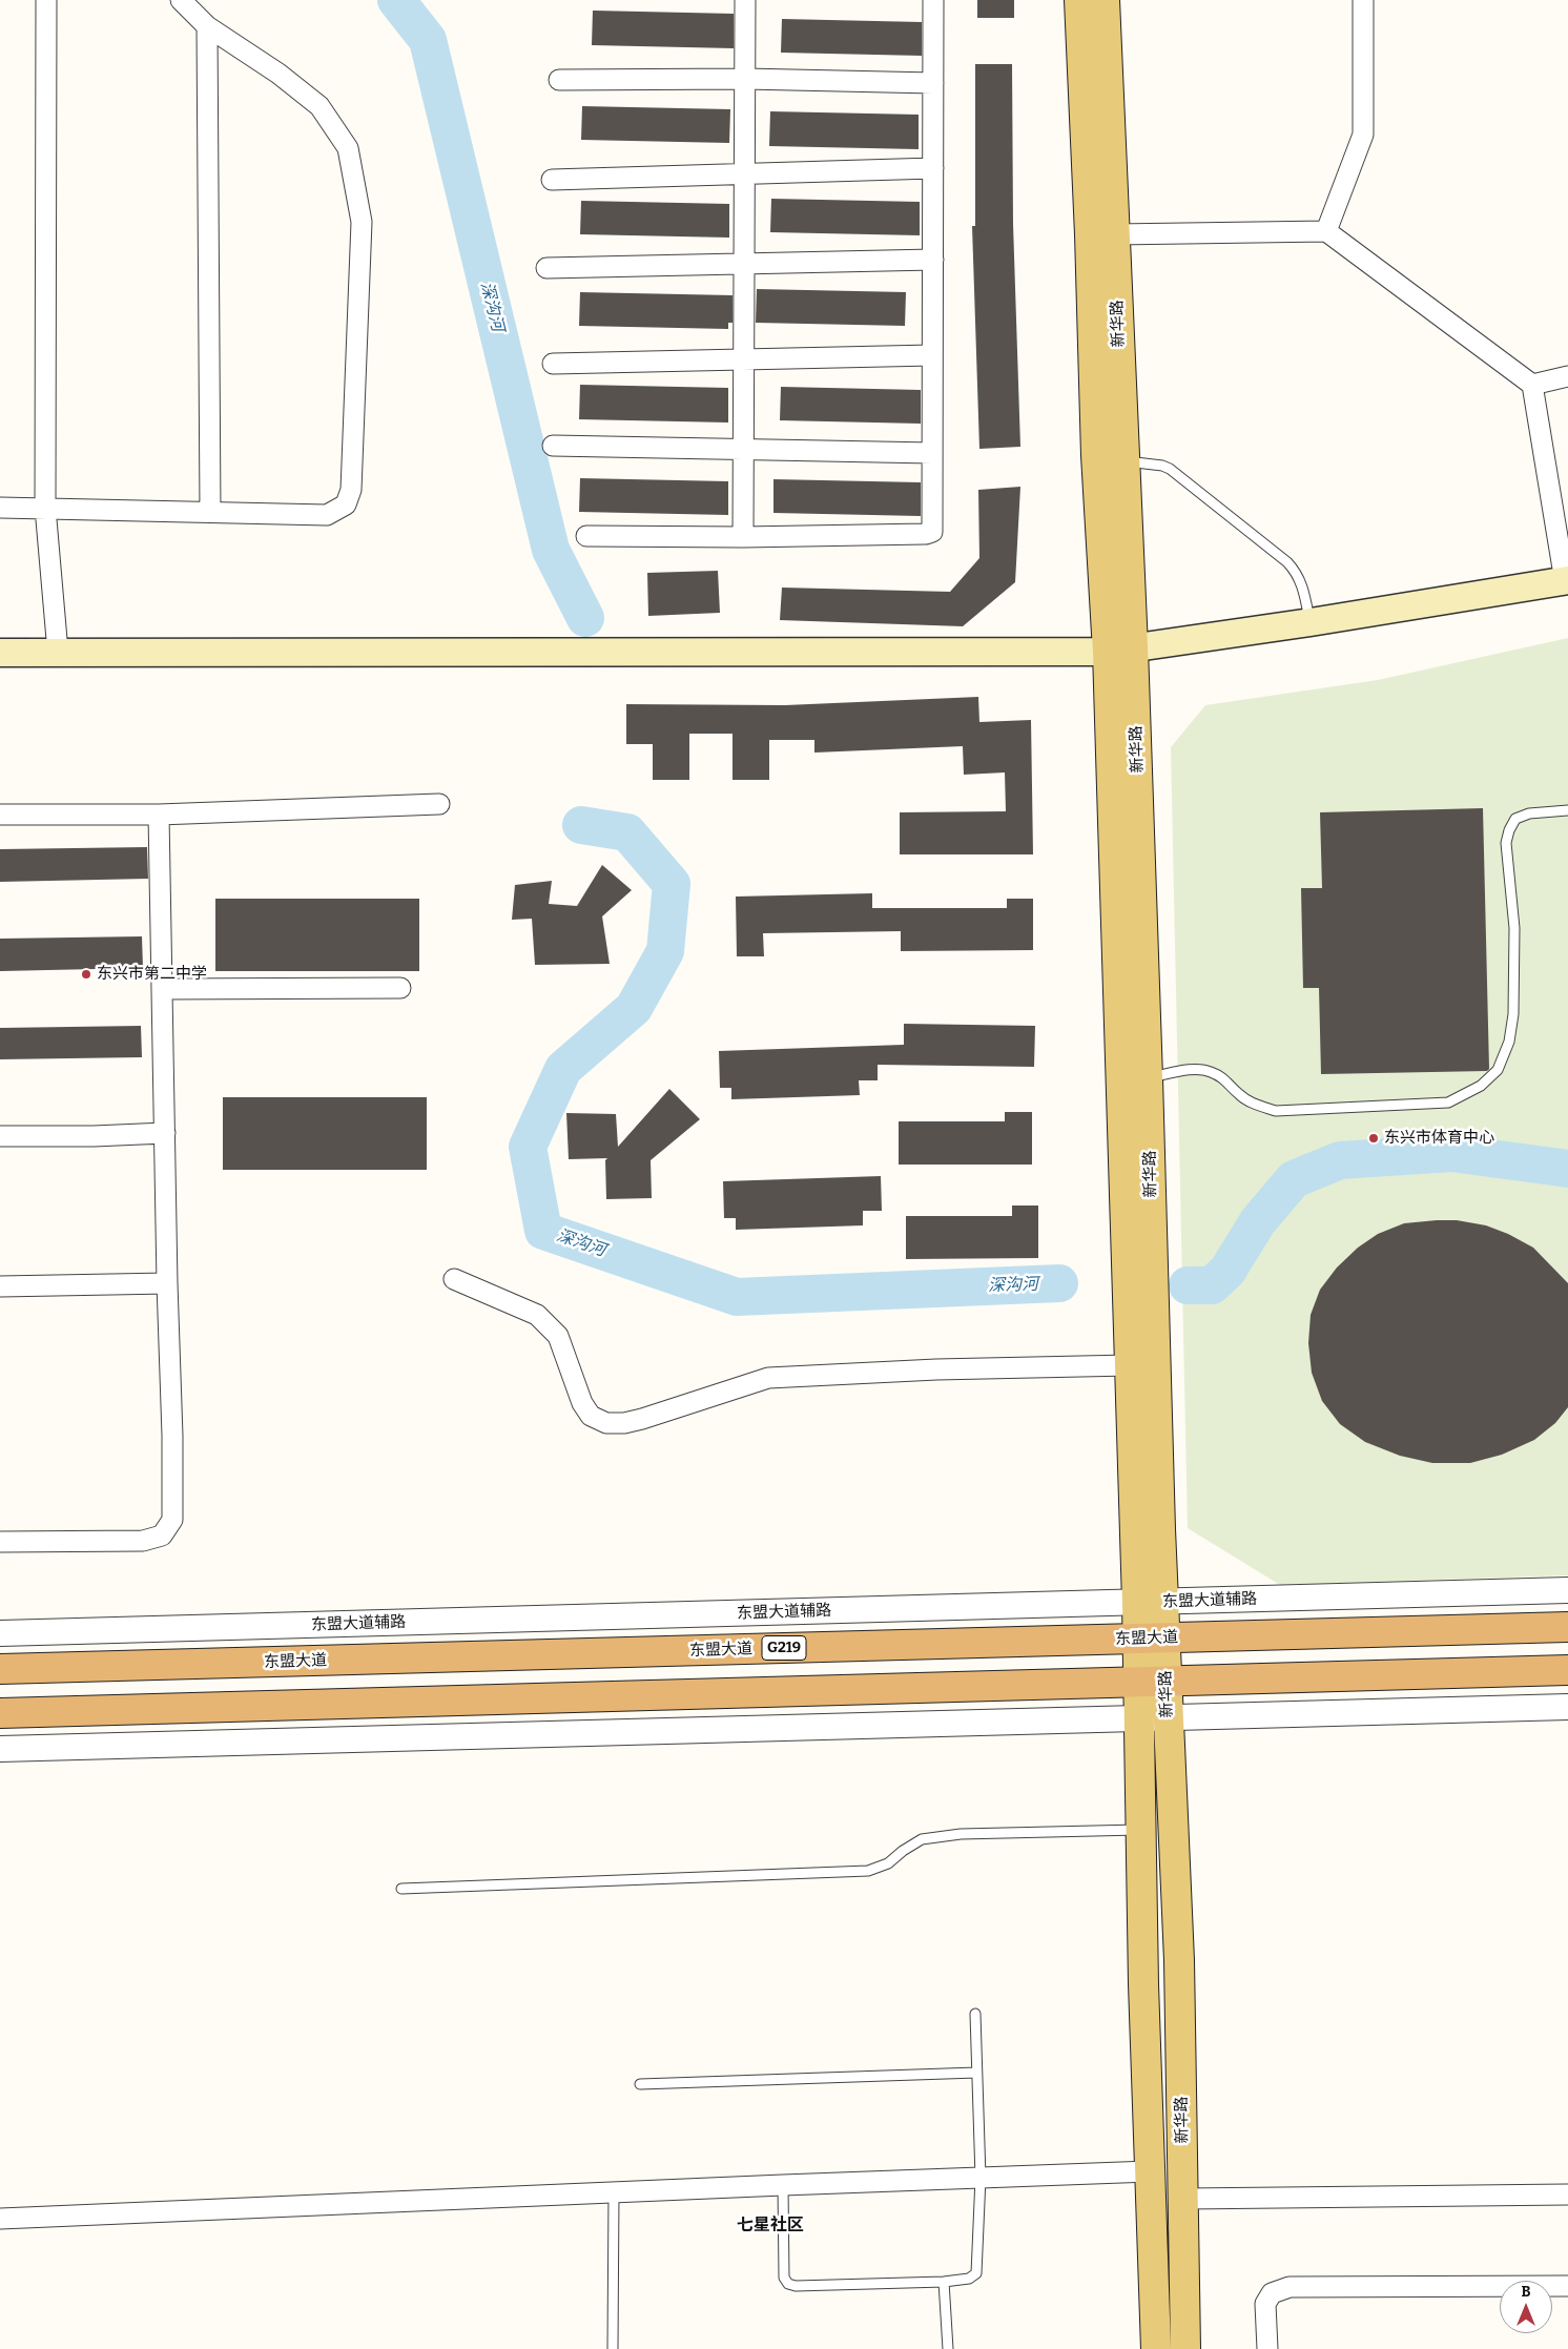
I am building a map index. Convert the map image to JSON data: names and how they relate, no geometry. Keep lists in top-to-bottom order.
{
  "streets": {
    "highway": ["东盟大道", "G219"],
    "main road": ["新华路"],
    "street": ["东盟大道辅路"]
  },
  "crossings": [
    ["新华路", "东盟大道辅路"],
    ["新华路", "东盟大道"]
  ],
  "districts": ["七星社区"],
  "water": ["深沟河"],
  "places": ["东兴市第二中学", "东兴市体育中心"],
  "north": "top"
}
